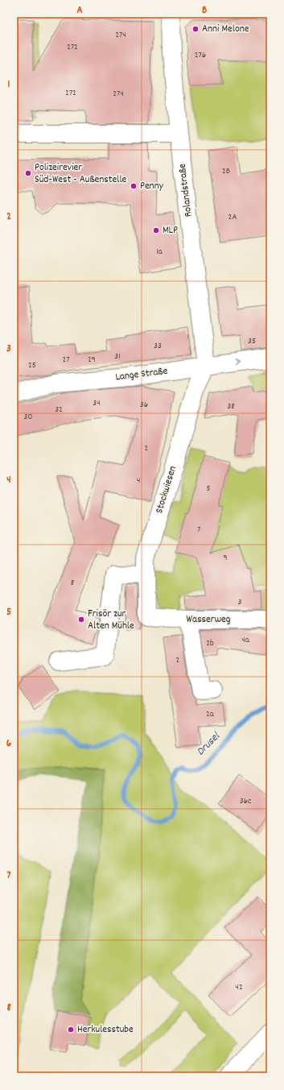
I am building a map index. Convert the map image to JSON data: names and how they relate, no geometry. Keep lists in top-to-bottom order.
{
  "streets": {
    "street": [
      "Rolandstraße",
      "Lange Straße",
      "Stockwiesen",
      "Wasserweg"
    ]
  },
  "crossings": [
    ["Rolandstraße", "Lange Straße"],
    ["Rolandstraße", "Stockwiesen"],
    ["Lange Straße", "Stockwiesen"],
    ["Stockwiesen", "Wasserweg"]
  ],
  "water": ["Drusel"],
  "places": [
    "Anni Melone",
    "Polizeirevier Süd-West - Außenstelle",
    "Penny",
    "MLP",
    "Frisör zur Alten Mühle",
    "Herkulesstube"
  ],
  "house_numbers": [
    "274",
    "272",
    "276",
    "272",
    "274",
    "2B",
    "2A",
    "1a",
    "35",
    "33",
    "31",
    "27",
    "29",
    "25",
    "34",
    "36",
    "38",
    "32",
    "30",
    "2",
    "4",
    "5",
    "7",
    "9",
    "8",
    "3",
    "4a",
    "2b",
    "2",
    "2a",
    "36c",
    "42"
  ],
  "grid": {
    "columns": ["A", "B"],
    "rows": [
      "1",
      "2",
      "3",
      "4",
      "5",
      "6",
      "7",
      "8"
    ]
  }
}
